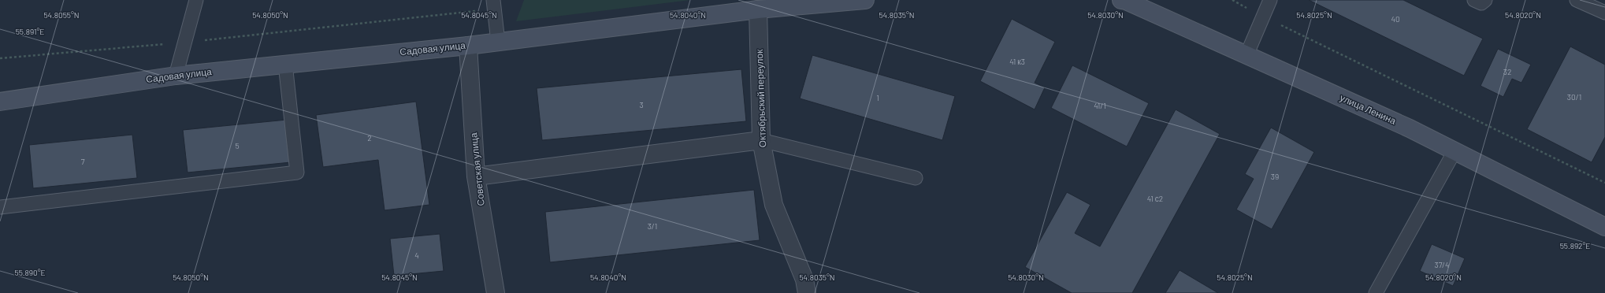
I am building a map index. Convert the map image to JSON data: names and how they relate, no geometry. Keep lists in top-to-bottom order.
{
  "streets": {
    "main road": ["Садовая улица", "улица Ленина"],
    "street": ["Октябрьский переулок", "Советская улица"]
  },
  "crossings": [
    ["Садовая улица", "Октябрьский переулок"],
    ["Садовая улица", "Советская улица"]
  ],
  "house_numbers": [
    "40",
    "41 к3",
    "32",
    "30/1",
    "1",
    "3",
    "41/1",
    "2",
    "5",
    "7",
    "39",
    "41 с2",
    "3/1",
    "4",
    "37/4"
  ],
  "coordinates": [
    "54.8055°N",
    "54.8050°N",
    "54.8045°N",
    "54.8040°N",
    "54.8035°N",
    "54.8030°N",
    "54.8025°N",
    "54.8020°N",
    "55.891°E",
    "55.892°E",
    "55.890°E"
  ]
}
